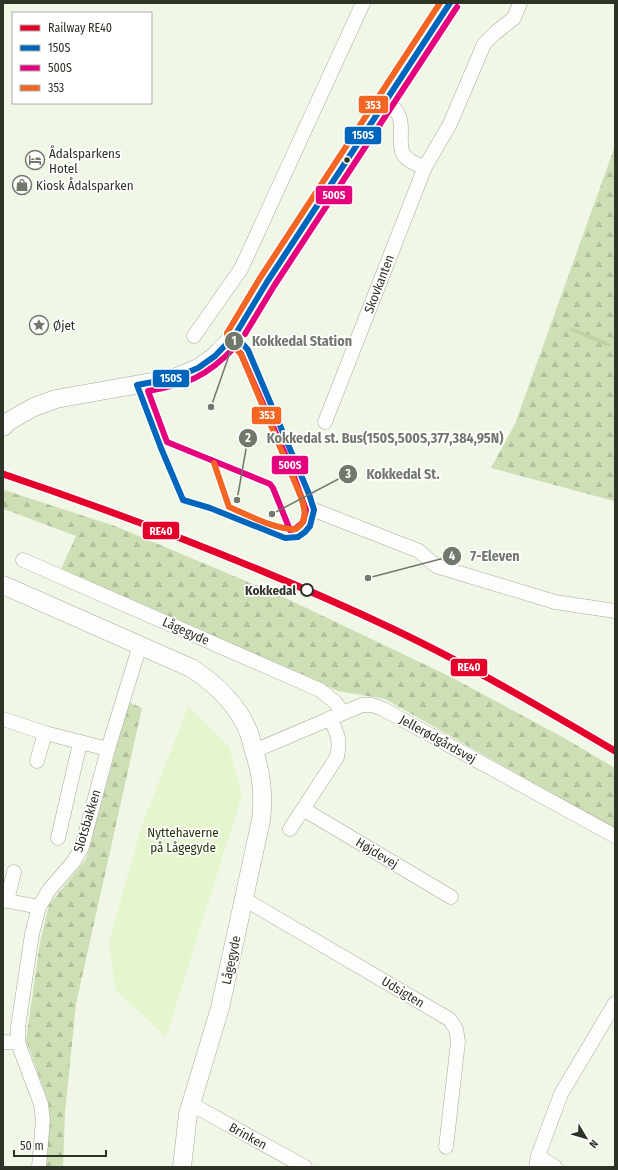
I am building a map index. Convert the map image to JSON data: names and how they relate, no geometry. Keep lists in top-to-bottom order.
{
  "streets": {
    "street": [
      "Skovkanten",
      "Lågegyde",
      "Jellerødgårdsvej",
      "Slotsbakken",
      "Højdevej",
      "Udsigten",
      "Brinken"
    ]
  },
  "crossings": [
    ["Lågegyde", "Jellerødgårdsvej"],
    ["Lågegyde", "Slotsbakken"],
    ["Lågegyde", "Højdevej"],
    ["Lågegyde", "Udsigten"],
    ["Lågegyde", "Brinken"]
  ],
  "parks": ["Nyttehaverne på Lågegyde"],
  "places": {
    "hotel": ["Ådalsparkens Hotel"],
    "shop": ["Kiosk Ådalsparken"],
    "place": ["Øjet"],
    "other": [
      "Kokkedal Station",
      "Kokkedal st. Bus(150S,500S,377,384,95N)",
      "Kokkedal St.",
      "7-Eleven",
      "Kokkedal"
    ]
  },
  "lines": [
    "transit line 150S",
    "transit line 353",
    "transit line 500S",
    "rail line RE40"
  ],
  "legend": [
    "Railway RE40",
    "150S",
    "500S",
    "353"
  ],
  "scale_bar": "50 m",
  "north": "bottom right"
}
